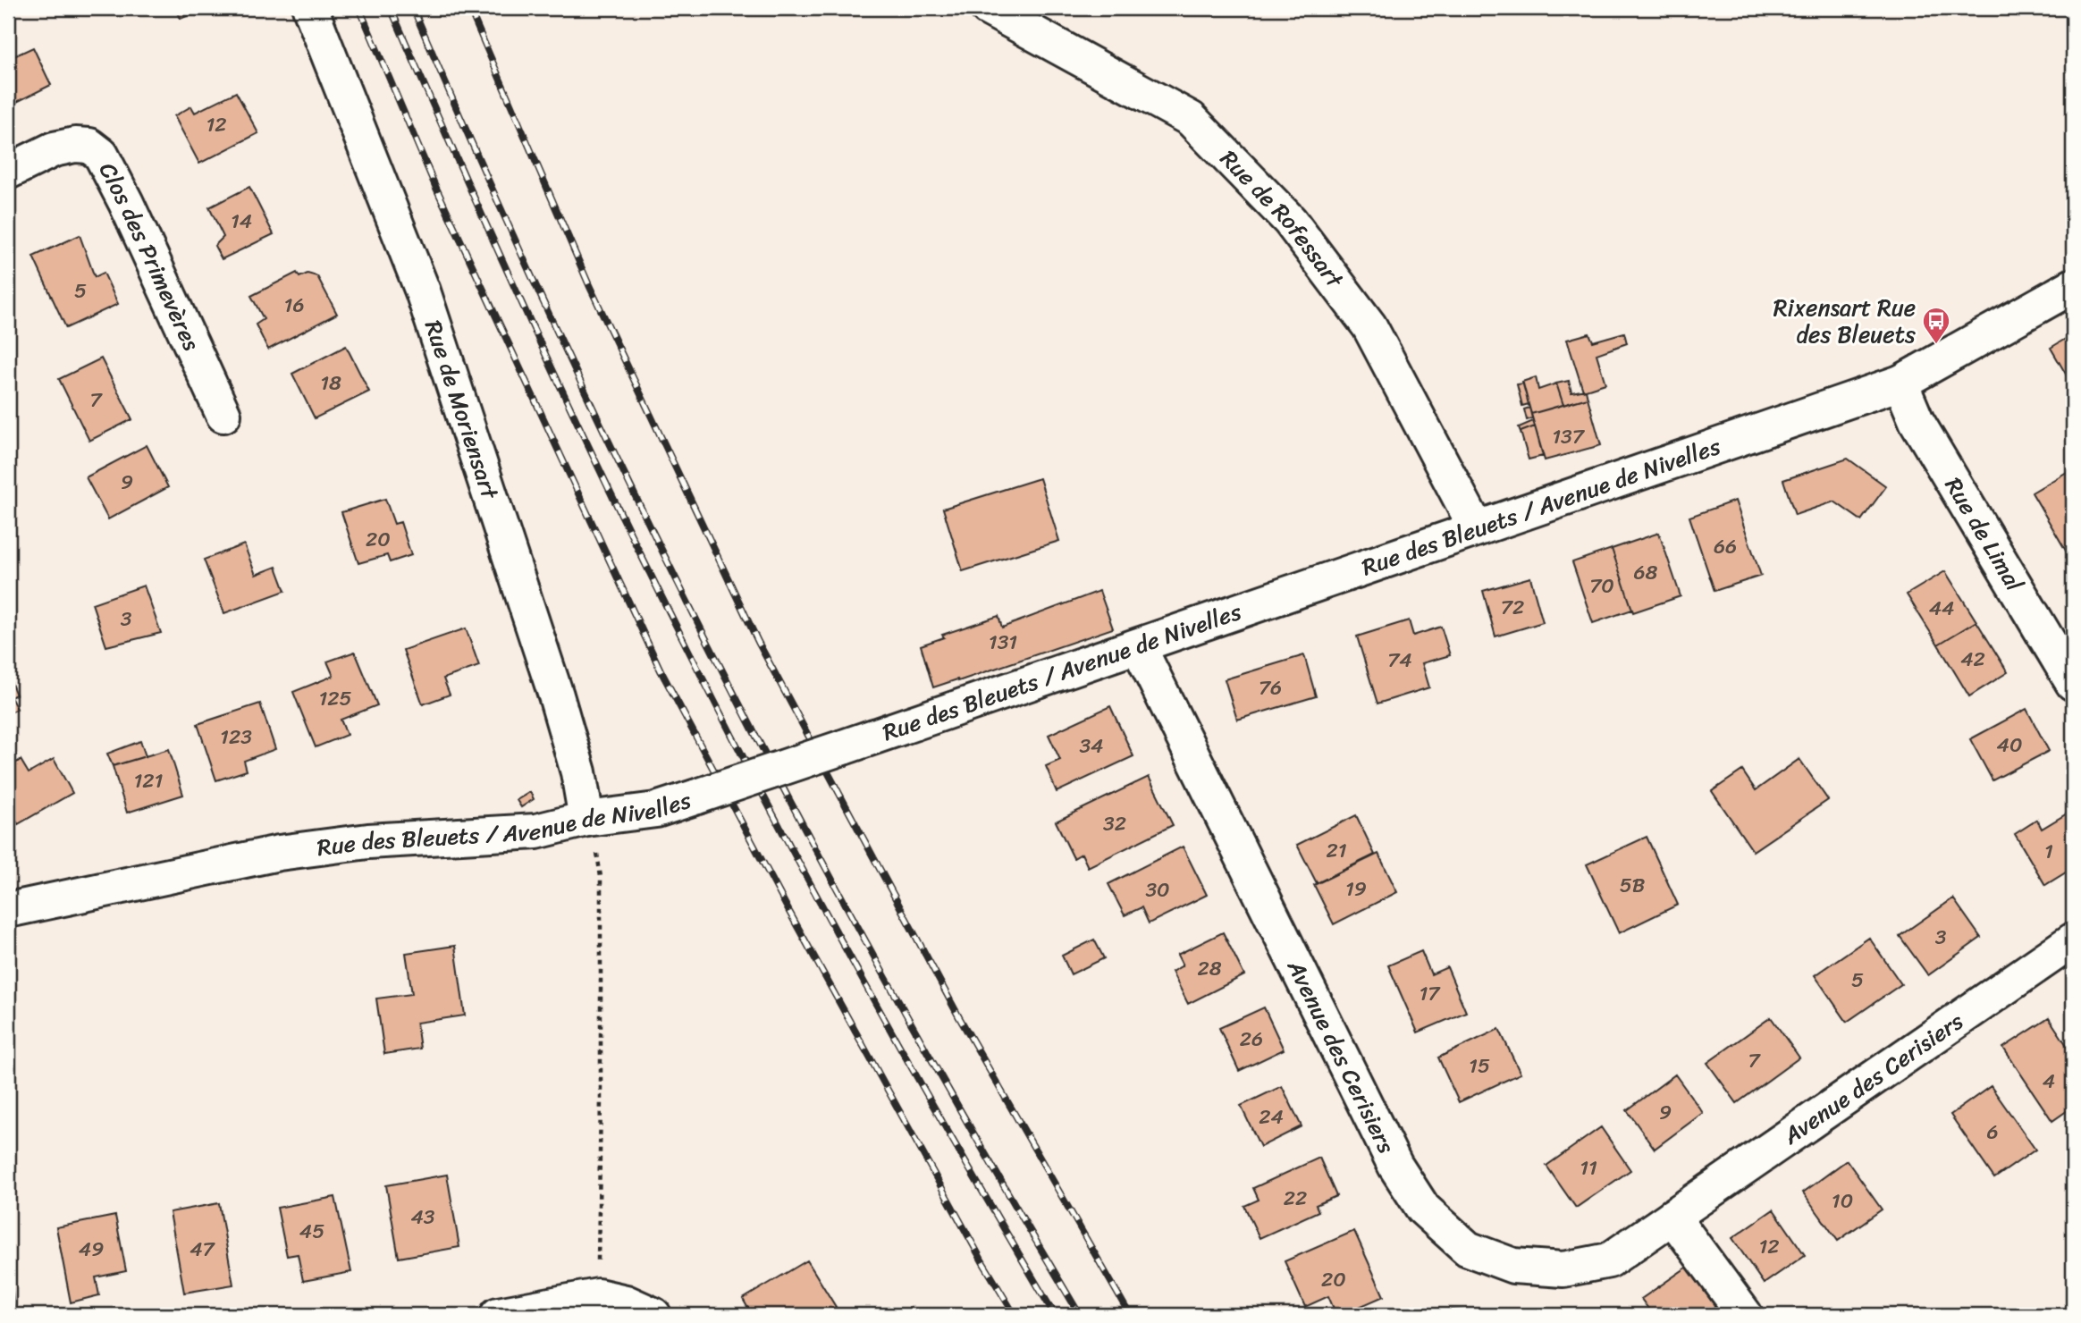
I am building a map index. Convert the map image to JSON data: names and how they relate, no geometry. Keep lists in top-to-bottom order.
{
  "streets": {
    "street": [
      "Rue de Rofessart",
      "Clos des Primevères",
      "Rue de Moriensart",
      "Rue des Bleuets / Avenue de Nivelles",
      "Rue de Limal",
      "Avenue des Cerisiers"
    ]
  },
  "crossings": [
    ["Rue de Rofessart", "Rue des Bleuets / Avenue de Nivelles"],
    ["Rue de Moriensart", "Rue des Bleuets / Avenue de Nivelles"],
    ["Rue des Bleuets / Avenue de Nivelles", "Rue de Limal"],
    ["Rue des Bleuets / Avenue de Nivelles", "Avenue des Cerisiers"]
  ],
  "places": {
    "bus stop": ["Rixensart Rue des Bleuets"]
  },
  "house_numbers": [
    "12",
    "14",
    "5",
    "16",
    "18",
    "7",
    "137",
    "9",
    "20",
    "66",
    "68",
    "70",
    "72",
    "44",
    "3",
    "131",
    "42",
    "74",
    "76",
    "125",
    "123",
    "40",
    "34",
    "121",
    "32",
    "21",
    "1",
    "5B",
    "19",
    "30",
    "3",
    "28",
    "5",
    "17",
    "26",
    "7",
    "15",
    "4",
    "9",
    "24",
    "6",
    "11",
    "22",
    "10",
    "43",
    "45",
    "12",
    "49",
    "47",
    "20"
  ]
}
